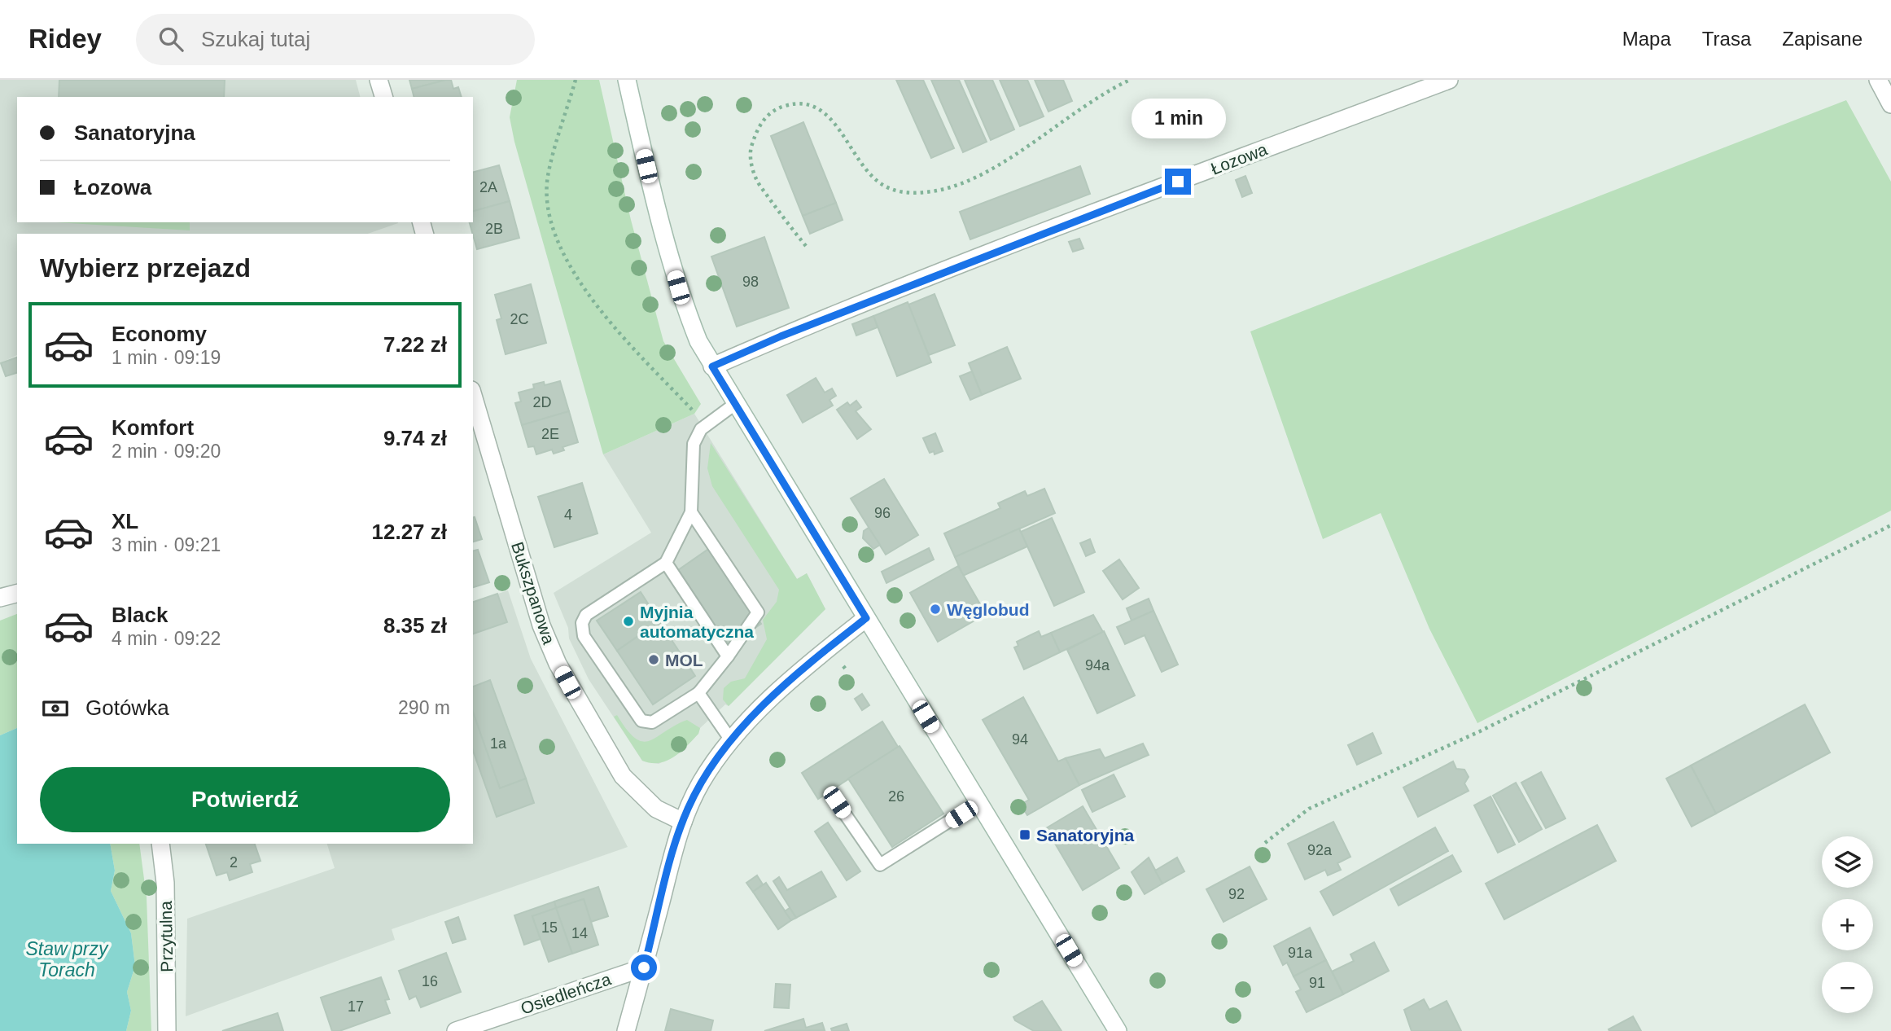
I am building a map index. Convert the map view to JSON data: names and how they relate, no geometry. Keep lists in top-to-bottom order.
{
  "streets": {
    "street": [
      "Łozowa",
      "Bukszpanowa",
      "Przytulna",
      "Osiedleńcza"
    ]
  },
  "water": ["Staw przy Torach"],
  "places": {
    "other": ["Węglobud", "Myjnia automatyczna", "MOL"],
    "transit": ["Sanatoryjna"]
  },
  "house_numbers": [
    "2A",
    "2B",
    "98",
    "2C",
    "2D",
    "2E",
    "96",
    "4",
    "94a",
    "94",
    "1a",
    "26",
    "92a",
    "2",
    "92",
    "15",
    "14",
    "91a",
    "16",
    "91",
    "17"
  ],
  "page": {
    "header": "Ridey",
    "search": "Szukaj tutaj",
    "nav": ["Mapa", "Trasa", "Zapisane"],
    "banner": ["Sanatoryjna", "Łozowa"],
    "bubble": "1 min",
    "heading": "Wybierz przejazd",
    "list": [
      {
        "name": "Economy",
        "note": "1 min · 09:19",
        "value": "7.22 zł"
      },
      {
        "name": "Komfort",
        "note": "2 min · 09:20",
        "value": "9.74 zł"
      },
      {
        "name": "XL",
        "note": "3 min · 09:21",
        "value": "12.27 zł"
      },
      {
        "name": "Black",
        "note": "4 min · 09:22",
        "value": "8.35 zł"
      }
    ],
    "pay": ["Gotówka", "290 m"],
    "buttons": "Potwierdź",
    "map_buttons": ["+", "−"]
  }
}
